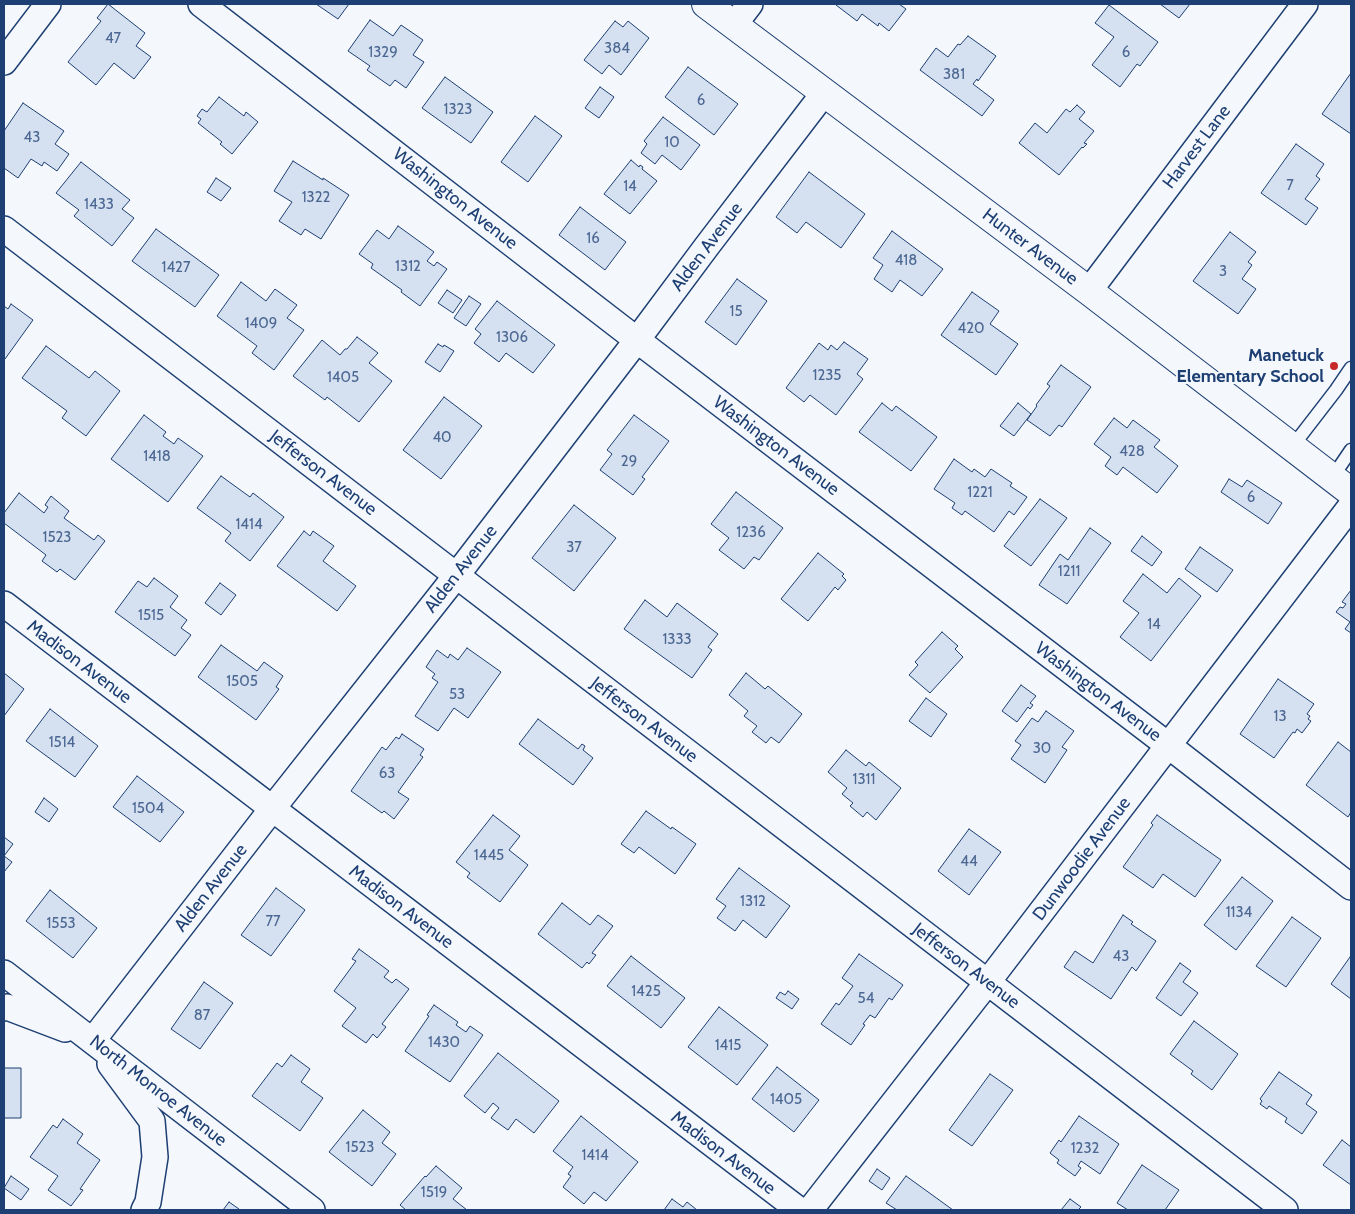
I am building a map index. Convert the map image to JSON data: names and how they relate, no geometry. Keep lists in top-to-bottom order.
{
  "streets": {
    "street": [
      "Harvest Lane",
      "Washington Avenue",
      "Alden Avenue",
      "Hunter Avenue",
      "Jefferson Avenue",
      "Madison Avenue",
      "Dunwoodie Avenue",
      "North Monroe Avenue"
    ]
  },
  "crossings": [
    ["Harvest Lane", "Hunter Avenue"],
    ["Washington Avenue", "Alden Avenue"],
    ["Washington Avenue", "Dunwoodie Avenue"],
    ["Alden Avenue", "Hunter Avenue"],
    ["Alden Avenue", "Jefferson Avenue"],
    ["Alden Avenue", "Madison Avenue"],
    ["Alden Avenue", "North Monroe Avenue"],
    ["Jefferson Avenue", "Dunwoodie Avenue"]
  ],
  "places": ["Manetuck Elementary School"],
  "house_numbers": [
    "47",
    "384",
    "1329",
    "6",
    "381",
    "6",
    "1323",
    "43",
    "10",
    "7",
    "14",
    "1322",
    "1433",
    "16",
    "418",
    "1312",
    "1427",
    "3",
    "15",
    "1409",
    "420",
    "1306",
    "1235",
    "1405",
    "40",
    "428",
    "1418",
    "29",
    "1221",
    "6",
    "1414",
    "1236",
    "1523",
    "37",
    "1211",
    "1515",
    "14",
    "1333",
    "1505",
    "53",
    "13",
    "1514",
    "30",
    "63",
    "1311",
    "1504",
    "1445",
    "44",
    "1312",
    "1134",
    "77",
    "1553",
    "43",
    "1425",
    "54",
    "87",
    "1430",
    "1415",
    "1405",
    "1523",
    "1232",
    "1414",
    "1519"
  ]
}
